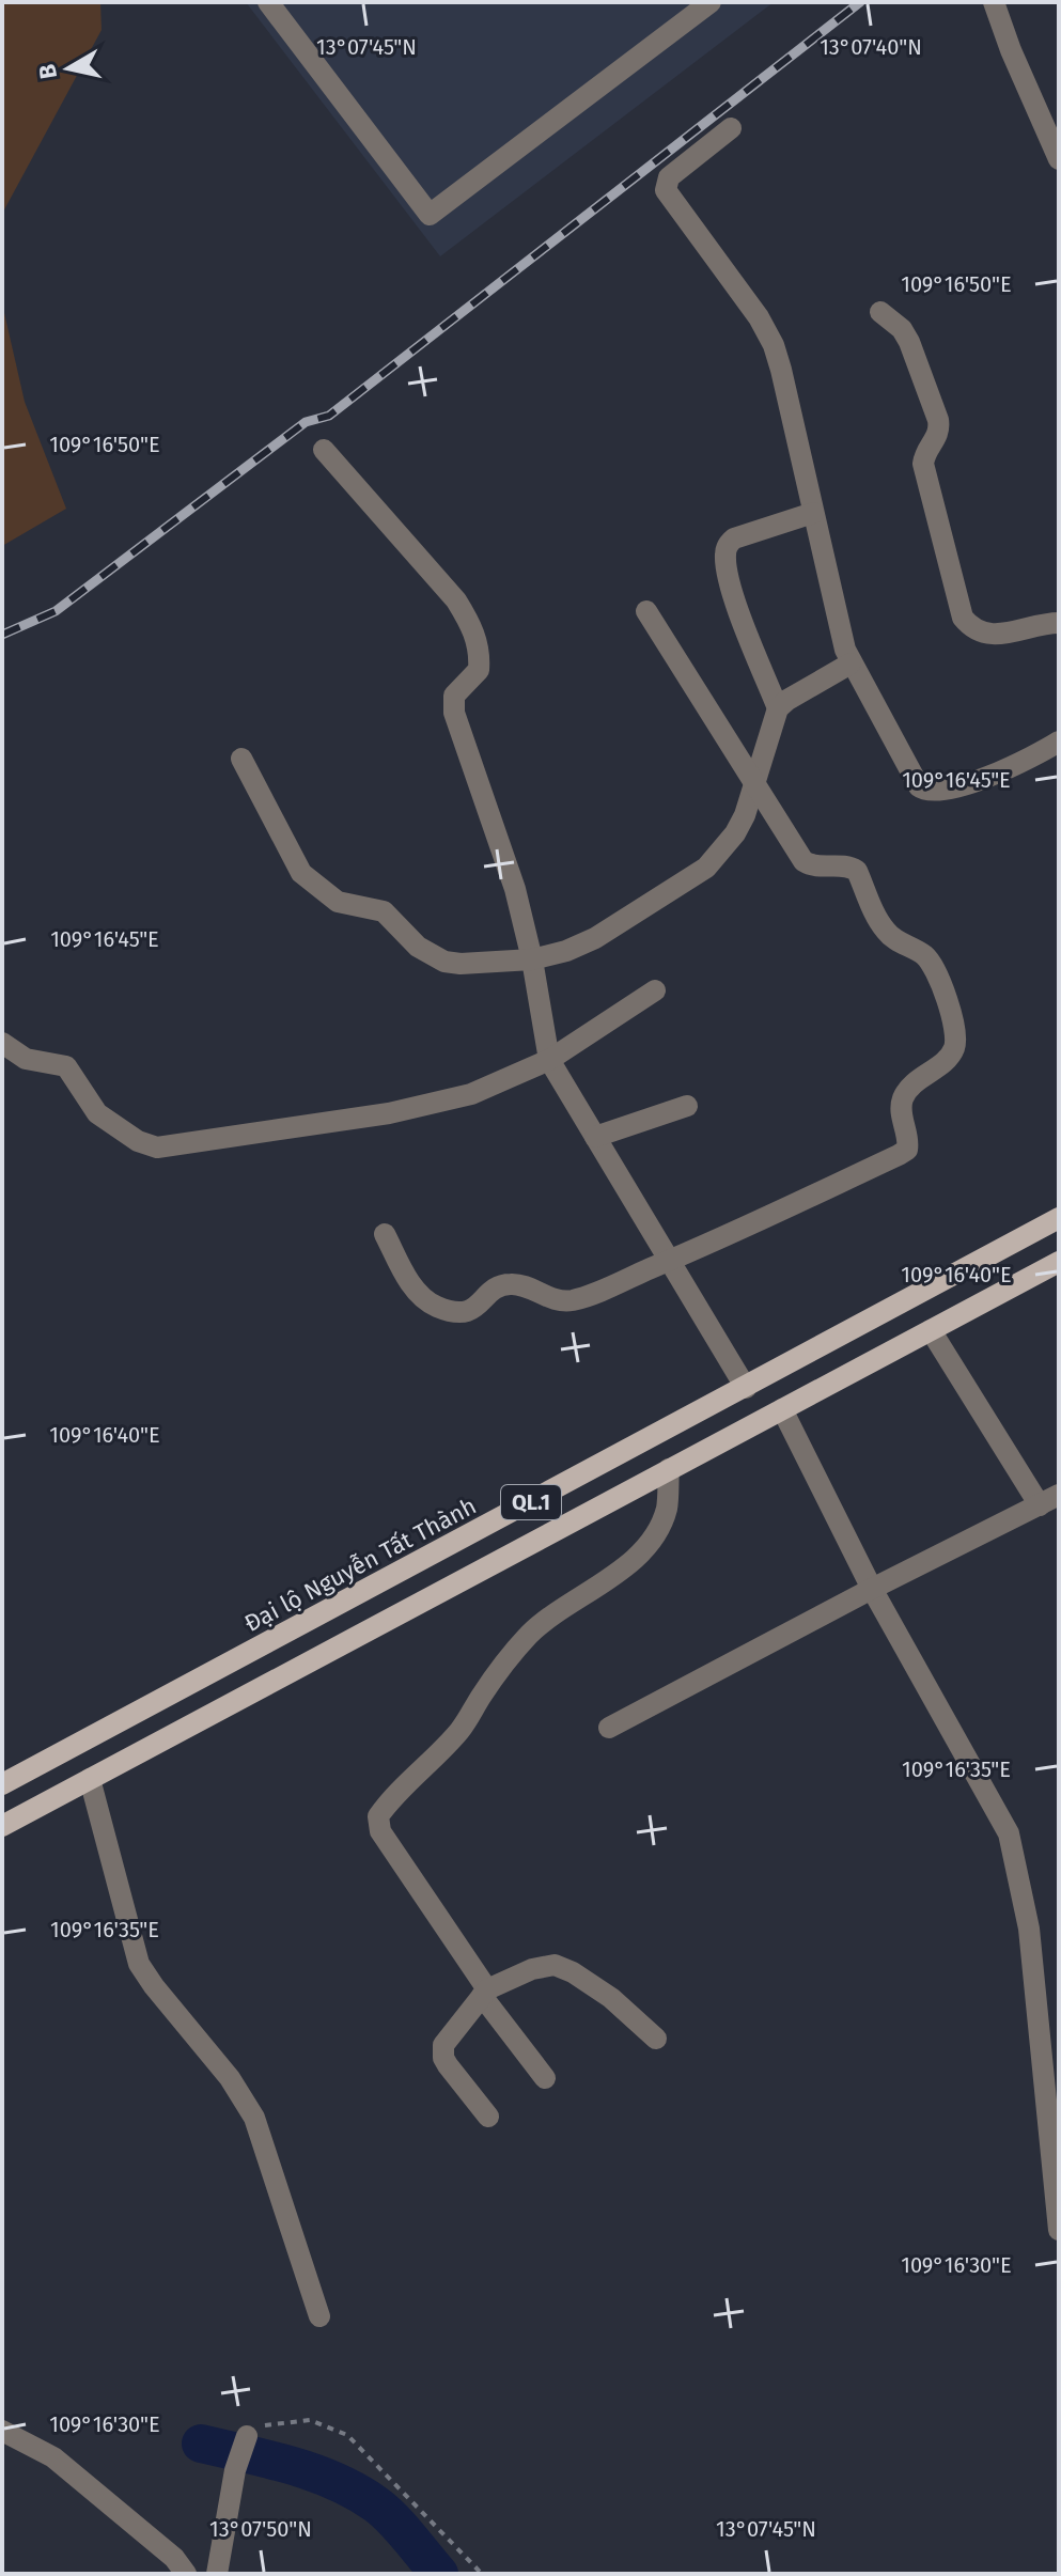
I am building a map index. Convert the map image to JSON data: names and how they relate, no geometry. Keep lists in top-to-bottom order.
{
  "streets": {
    "main road": ["QL.1", "Đại lộ Nguyễn Tất Thành"]
  },
  "north": "left",
  "coordinates": [
    "13°07'40\"N",
    "13°07'45\"N",
    "109°16'50\"E",
    "109°16'45\"E",
    "109°16'40\"E",
    "109°16'35\"E",
    "109°16'30\"E",
    "13°07'50\"N"
  ]
}
